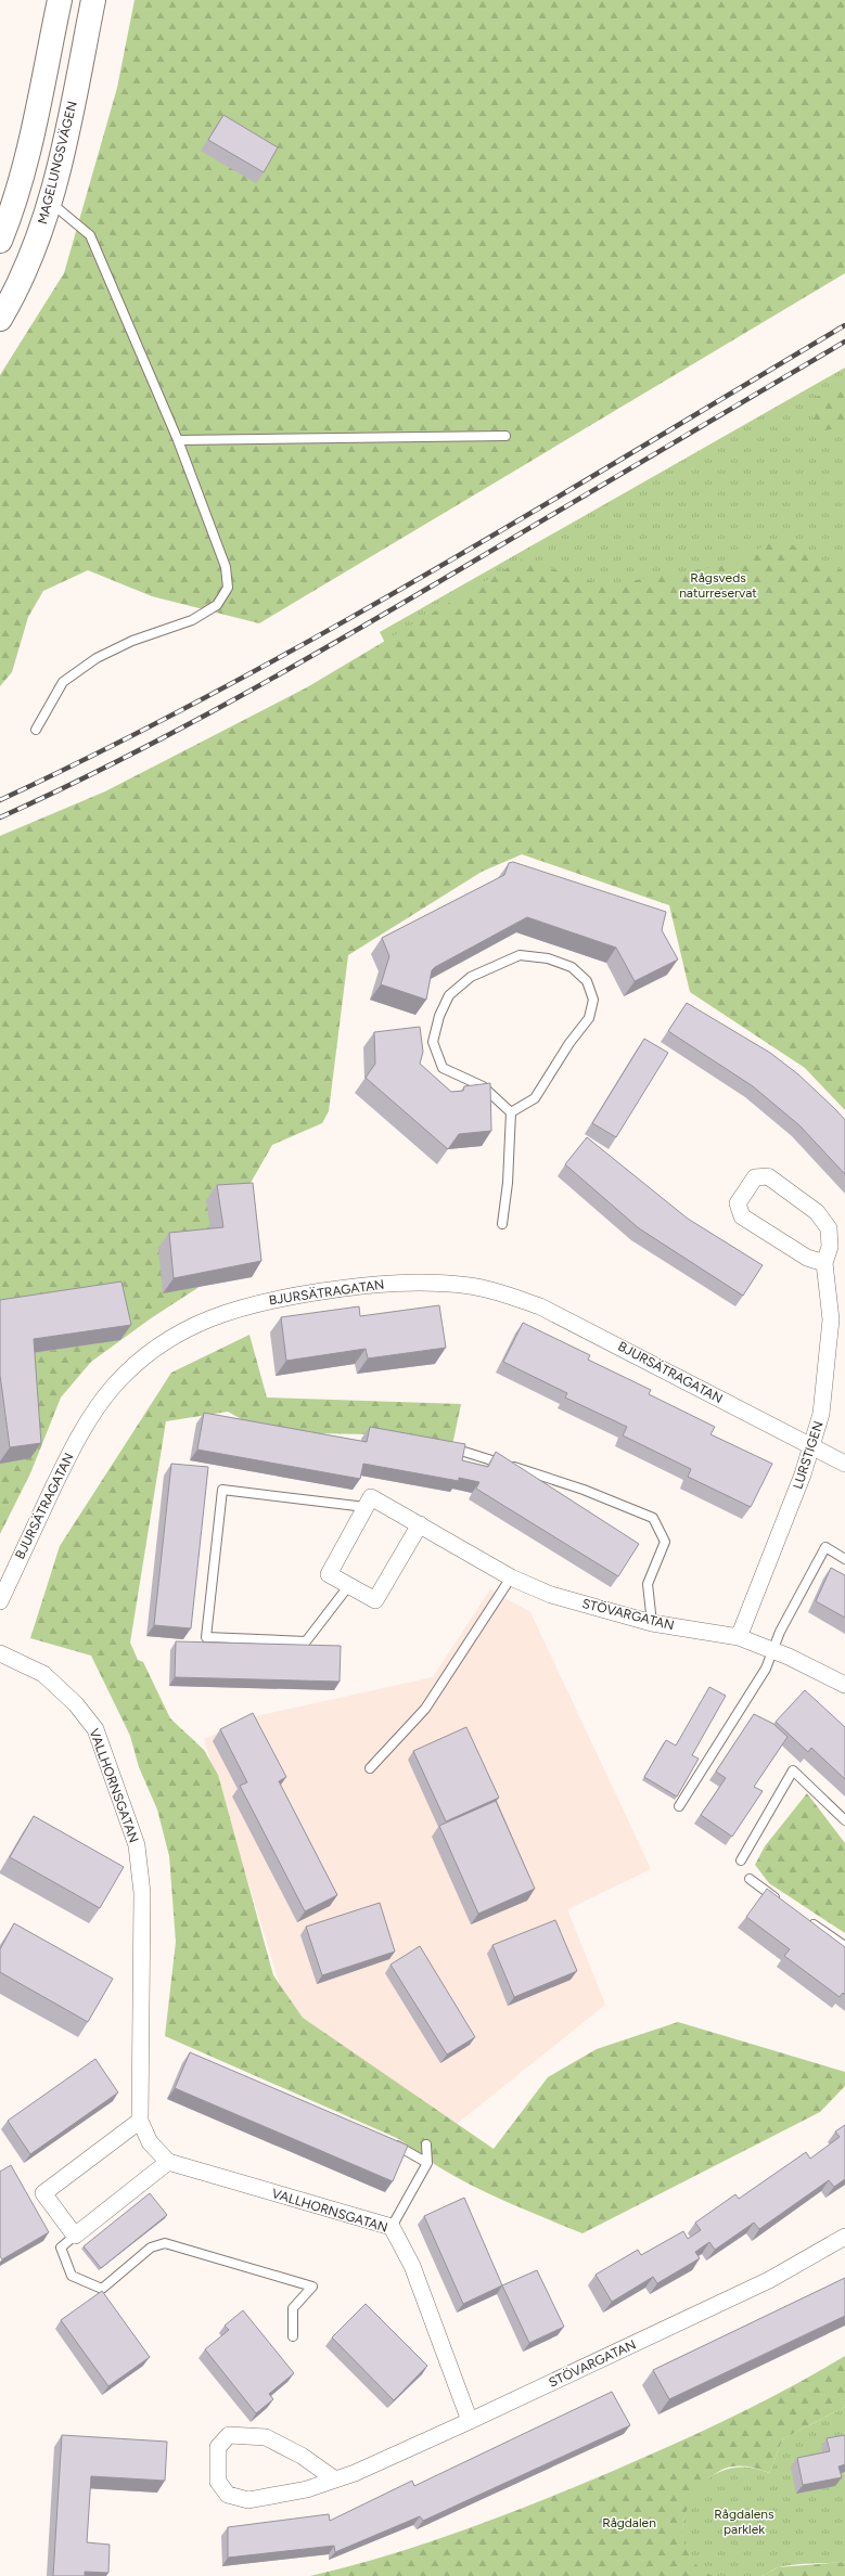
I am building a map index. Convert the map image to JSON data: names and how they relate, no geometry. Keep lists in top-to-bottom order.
{
  "streets": {
    "main road": ["MAGELUNGSVÄGEN"],
    "street": [
      "BJURSÄTRAGATAN",
      "LURSTIGEN",
      "STÖVARGATAN",
      "VALLHORNSGATAN"
    ]
  },
  "crossings": [
    ["BJURSÄTRAGATAN", "LURSTIGEN"],
    ["LURSTIGEN", "STÖVARGATAN"],
    ["STÖVARGATAN", "VALLHORNSGATAN"]
  ],
  "parks": ["Rågsveds naturreservat", "Rågdalens parklek", "Rågdalen"]
}
